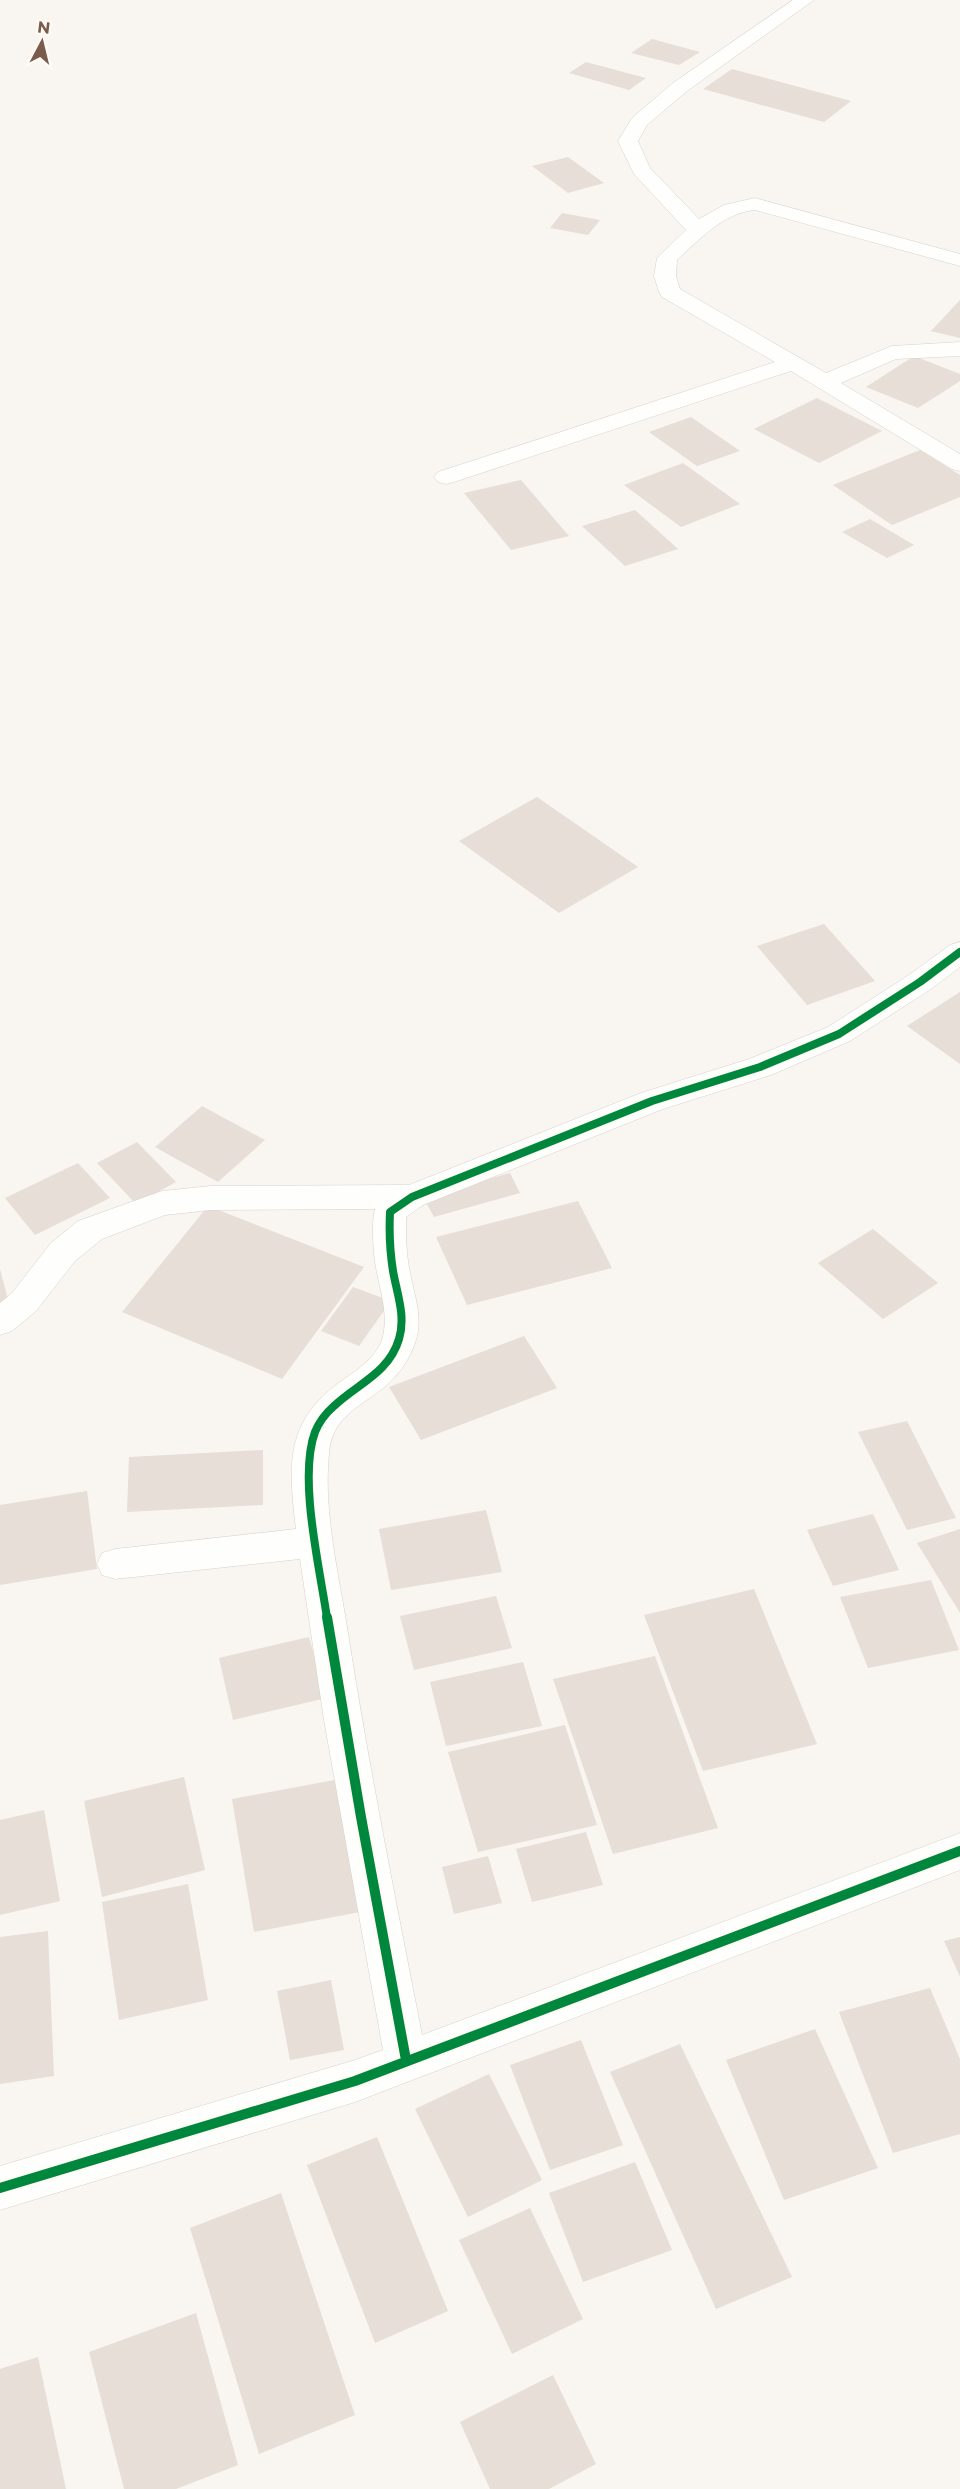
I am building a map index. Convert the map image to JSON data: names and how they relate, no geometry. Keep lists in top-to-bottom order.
{
  "north": "top"
}
